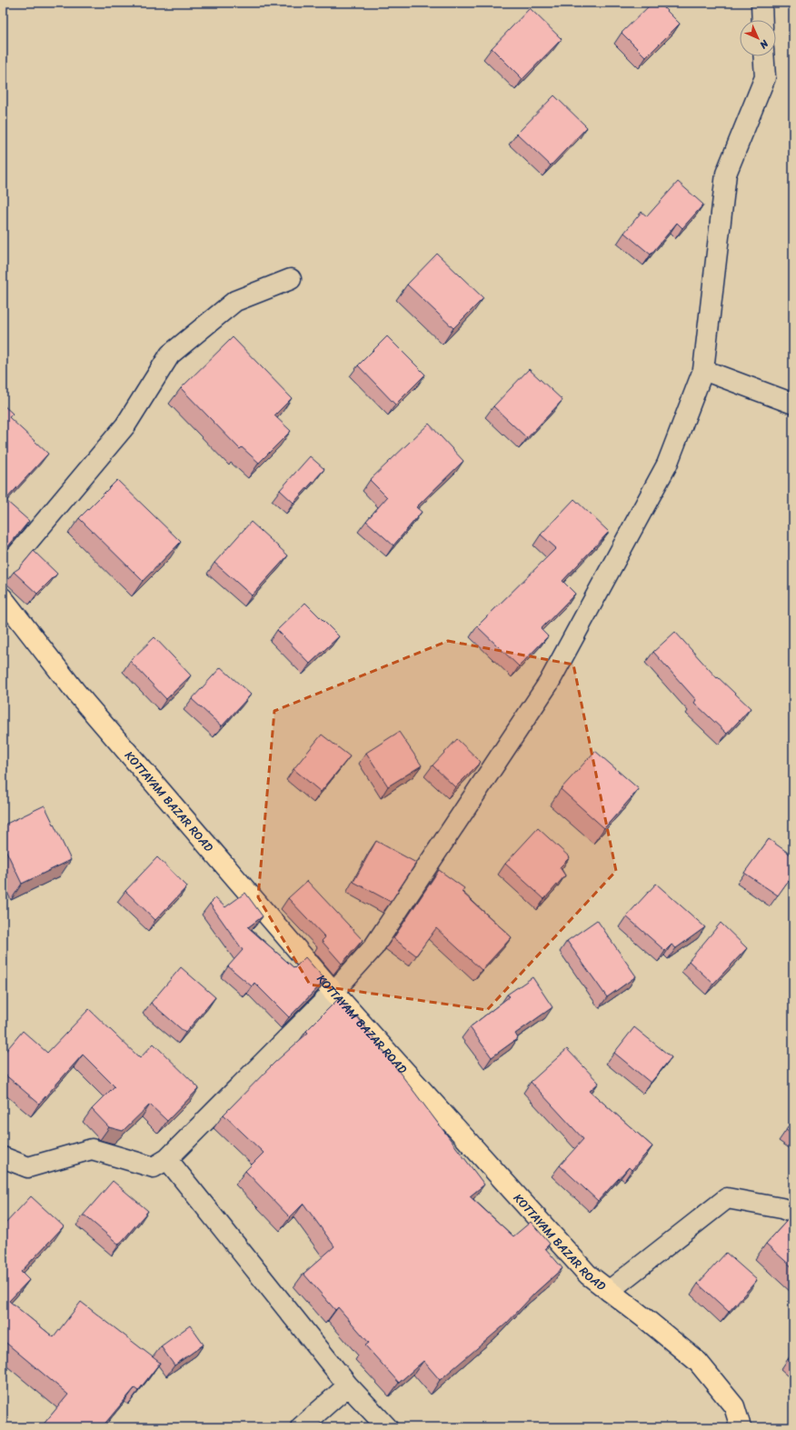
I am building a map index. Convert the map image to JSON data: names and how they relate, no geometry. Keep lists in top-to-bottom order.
{
  "streets": {
    "main road": ["KOTTAYAM BAZAR ROAD"]
  },
  "north": "bottom right"
}
